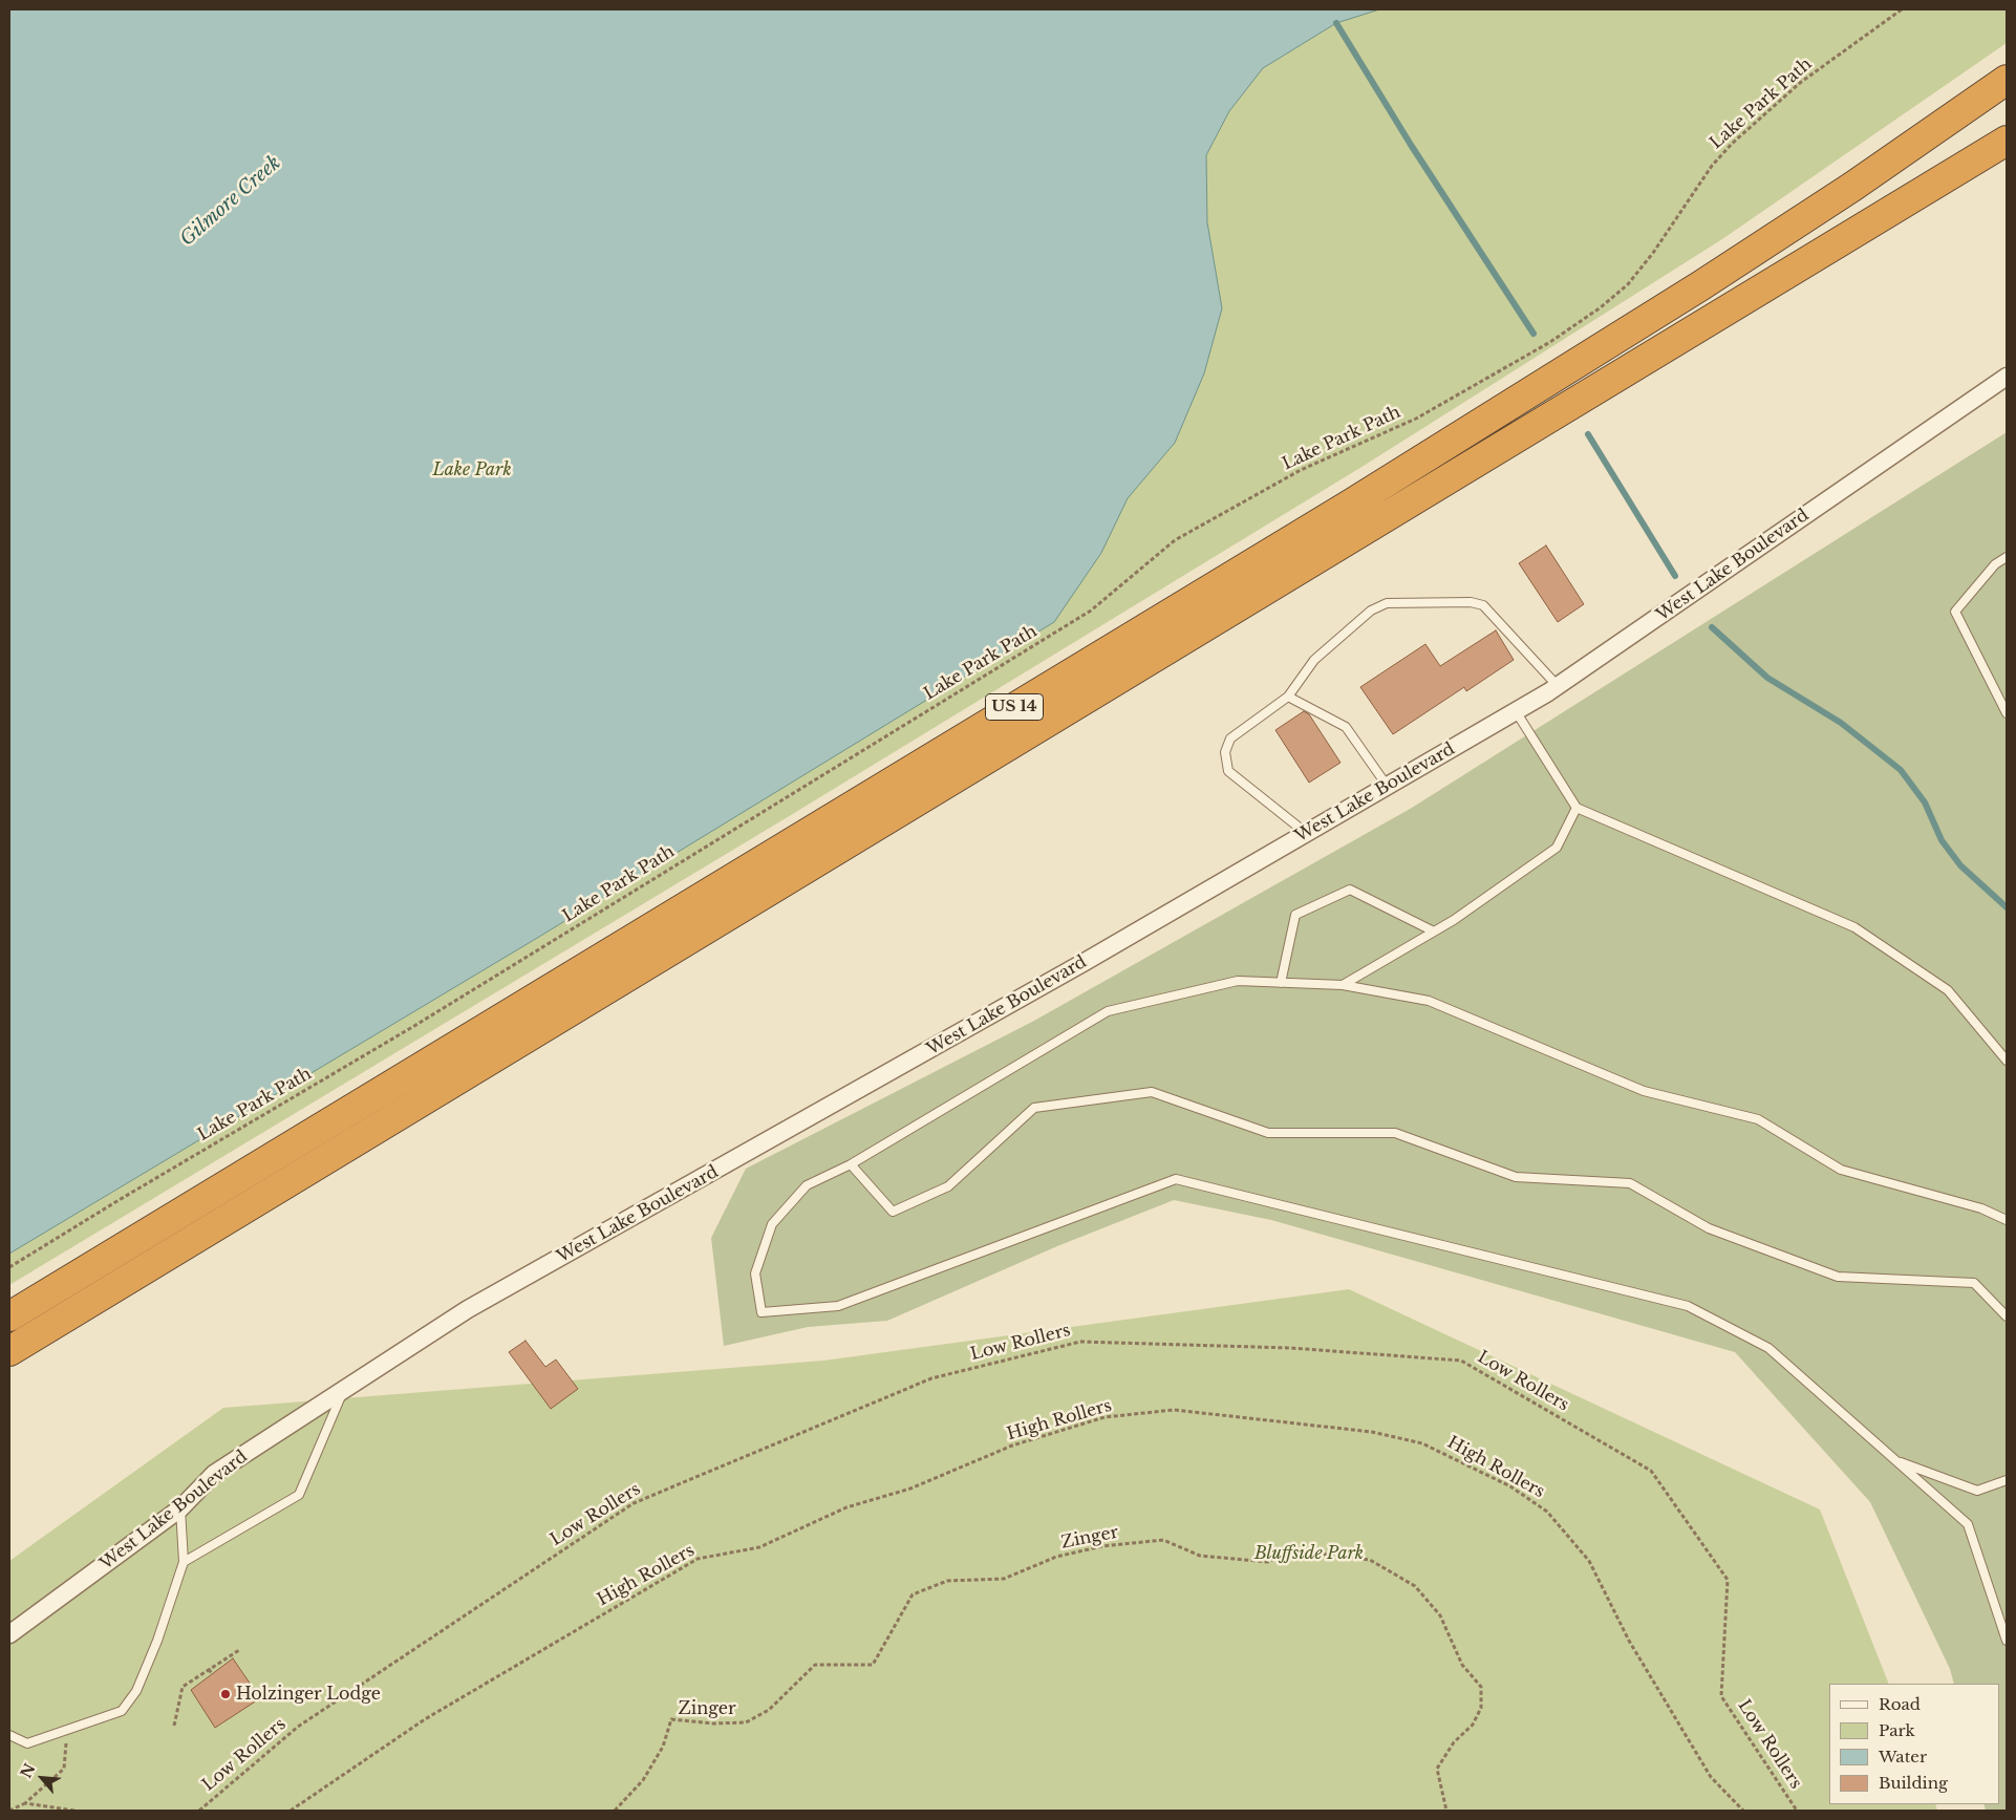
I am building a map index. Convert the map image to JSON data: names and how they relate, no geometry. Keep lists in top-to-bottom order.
{
  "streets": {
    "highway": ["US 14"],
    "street": ["West Lake Boulevard"],
    "path": [
      "Lake Park Path",
      "Low Rollers",
      "High Rollers",
      "Zinger"
    ]
  },
  "water": ["Gilmore Creek"],
  "parks": ["Lake Park", "Bluffside Park"],
  "places": ["Holzinger Lodge"],
  "legend": [
    "Road",
    "Park",
    "Water",
    "Building"
  ],
  "north": "top left"
}
